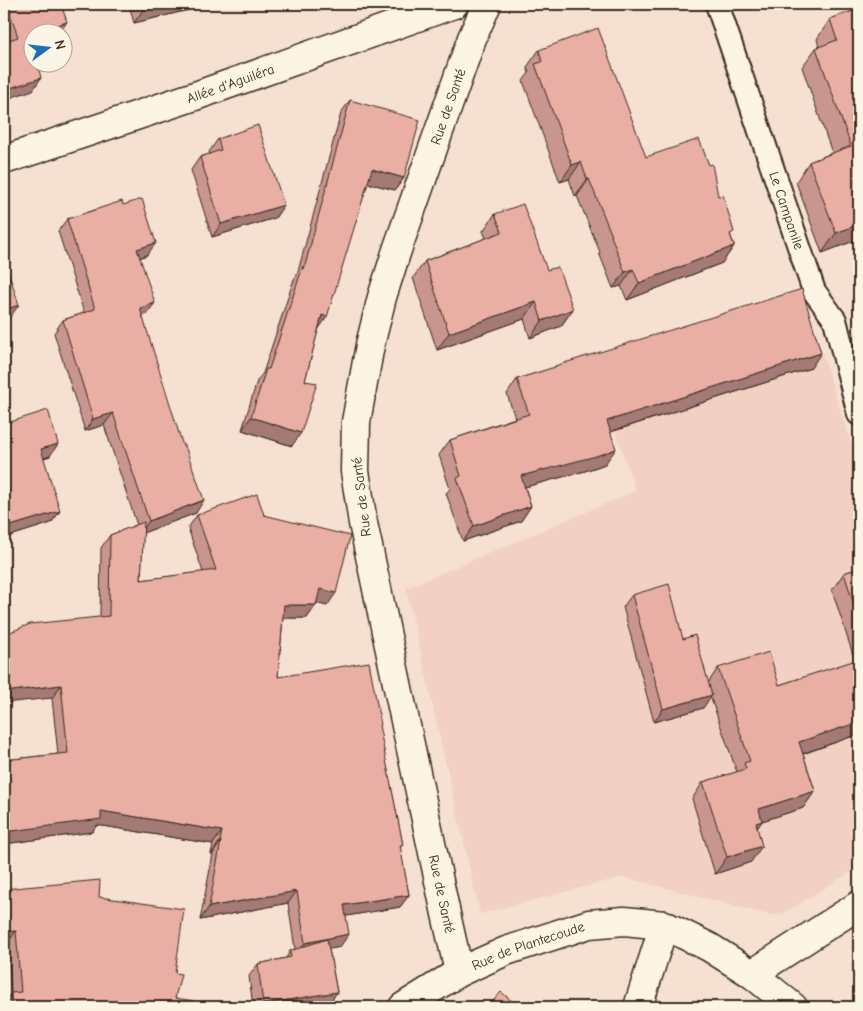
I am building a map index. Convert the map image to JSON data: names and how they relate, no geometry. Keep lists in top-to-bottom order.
{
  "streets": {
    "street": ["Allée d'Aguiléra", "Rue de Santé", "Rue de Plantecoude"],
    "lane": ["Le Campanile"]
  },
  "crossings": [
    ["Rue de Santé", "Rue de Plantecoude"]
  ],
  "north": "right"
}
